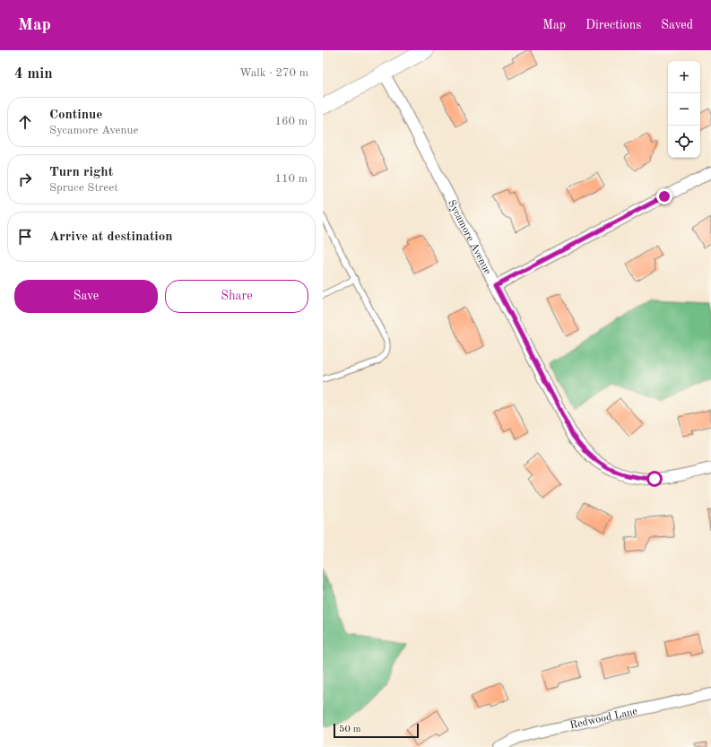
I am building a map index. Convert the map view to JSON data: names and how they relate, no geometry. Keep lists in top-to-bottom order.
{
  "streets": {
    "street": ["Sycamore Avenue", "Redwood Lane"]
  },
  "scale_bar": "50 m",
  "page": {
    "header": "Map",
    "nav": ["Map", "Directions", "Saved"],
    "heading": ["4 min", "Walk · 270 m"],
    "map_buttons": ["+", "−"],
    "list": [
      ["Continue", "Sycamore Avenue", "160 m"],
      ["Turn right", "Spruce Street", "110 m"],
      "Arrive at destination"
    ],
    "buttons": ["Save", "Share"],
    "scale": "50 m"
  }
}
